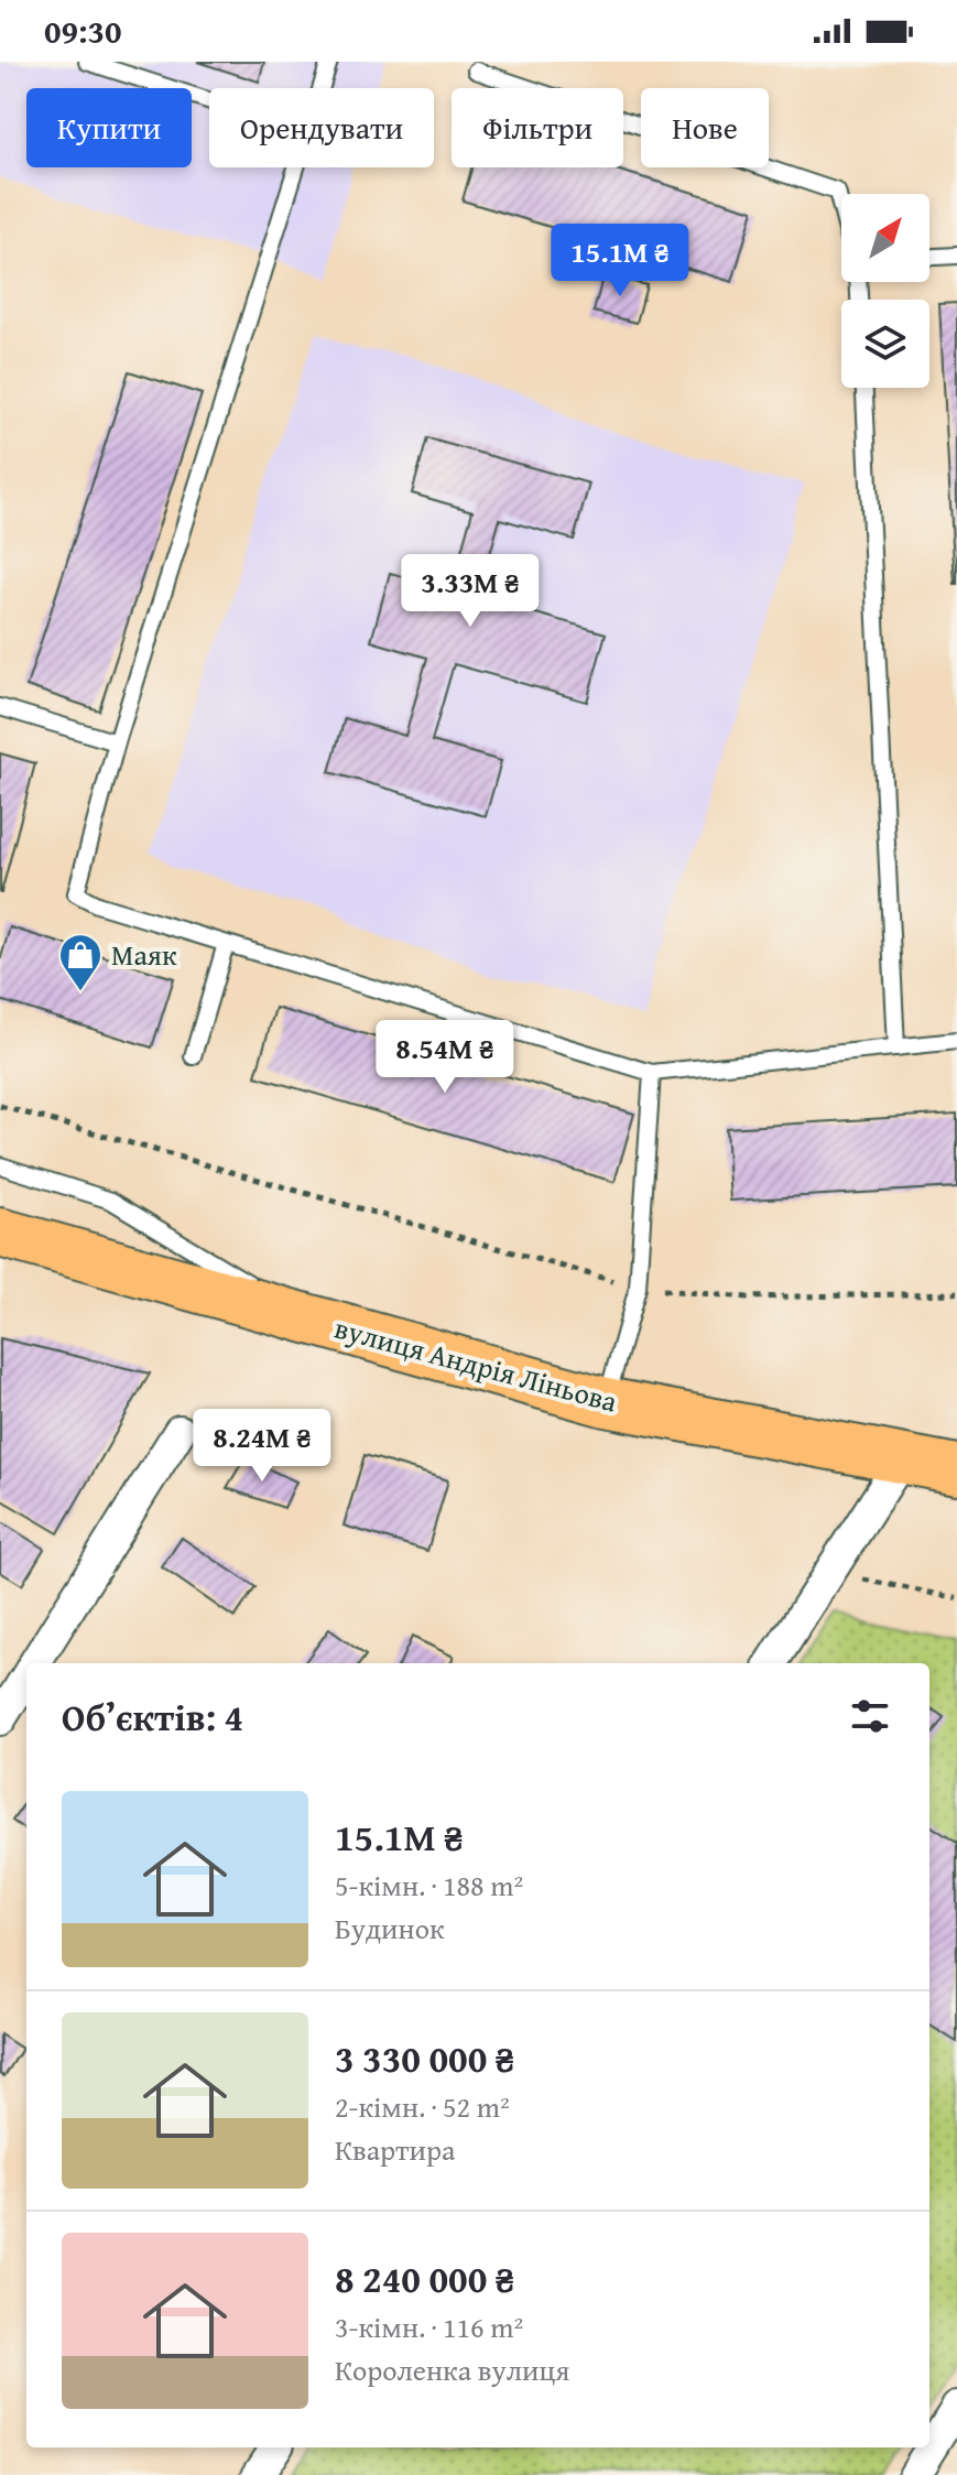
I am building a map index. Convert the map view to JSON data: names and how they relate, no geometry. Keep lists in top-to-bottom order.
{
  "streets": {
    "main road": ["вулиця Андрія Ліньова"]
  },
  "places": {
    "shop": ["Маяк"]
  },
  "north": "top right",
  "page": {
    "status": "09:30",
    "chip": [
      "Купити",
      "Орендувати",
      "Фільтри",
      "Нове"
    ],
    "price": [
      "15.1M ₴",
      "3.33M ₴",
      "8.54M ₴",
      "8.24M ₴"
    ],
    "heading": "Об’єктів: 4",
    "list": [
      {
        "name": "15.1M ₴",
        "note": "5-кімн. · 188 m² · Будинок"
      },
      {
        "name": "3 330 000 ₴",
        "note": "2-кімн. · 52 m² · Квартира"
      },
      {
        "name": "8 240 000 ₴",
        "note": "3-кімн. · 116 m² · Короленка вулиця"
      }
    ]
  }
}
